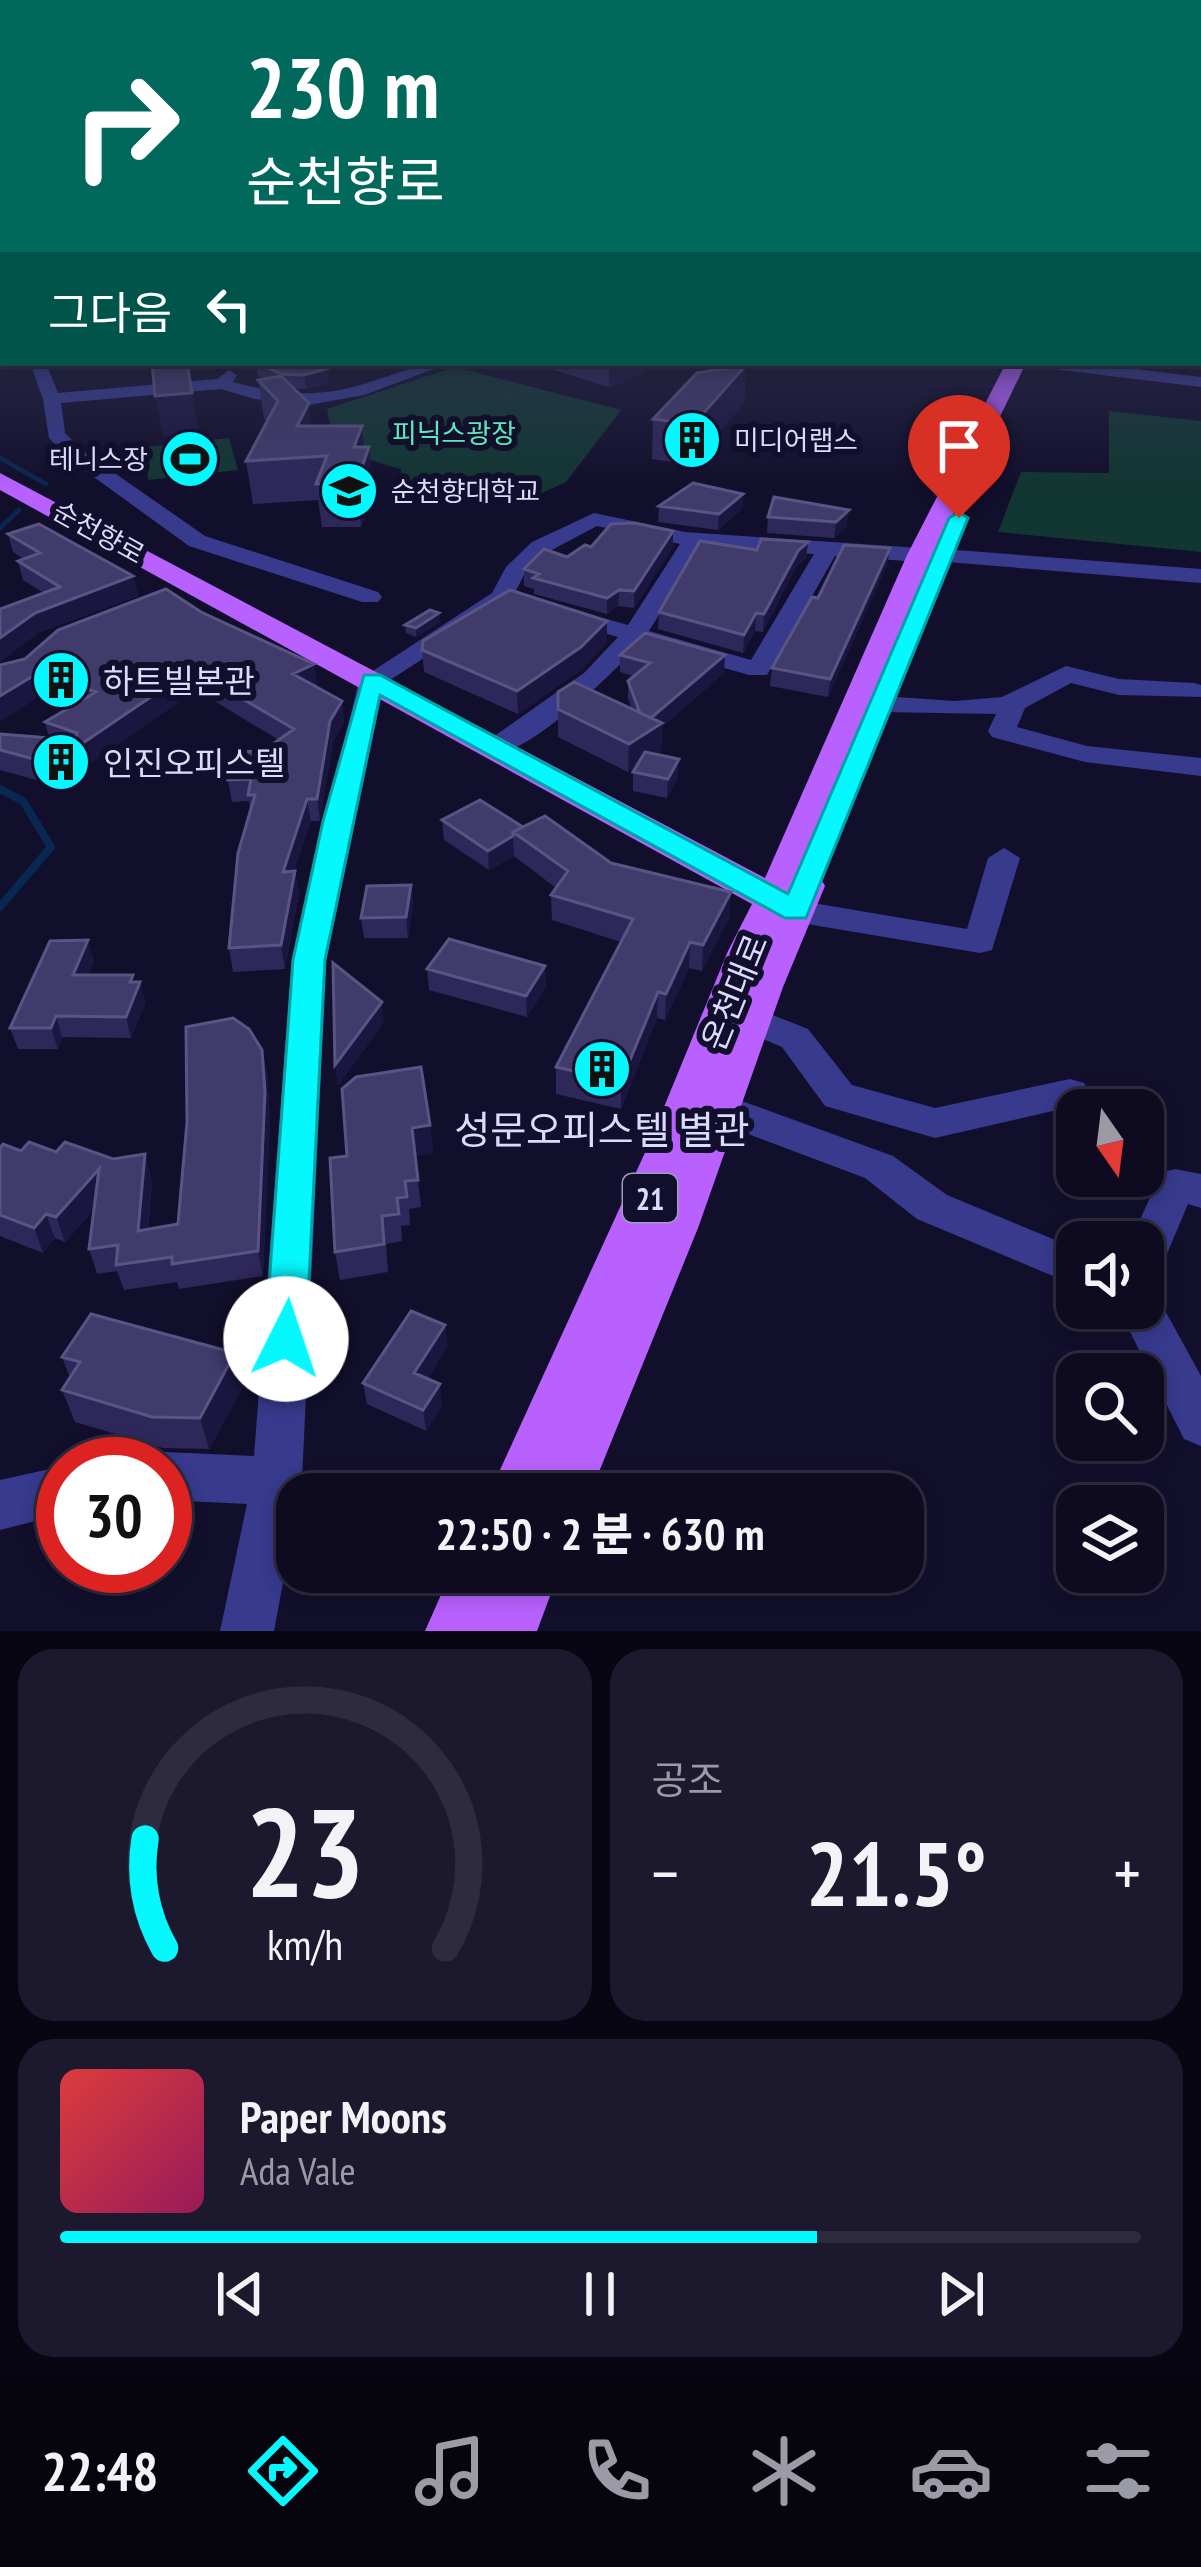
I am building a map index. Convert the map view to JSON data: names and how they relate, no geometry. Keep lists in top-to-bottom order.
{
  "streets": {
    "main road": ["순천향로", "온천대로", "21"]
  },
  "crossings": [
    ["순천향로", "온천대로"]
  ],
  "parks": ["피닉스광장"],
  "places": {
    "building": [
      "미디어랩스",
      "하트빌본관",
      "인진오피스텔",
      "성문오피스텔 별관"
    ],
    "sports": ["테니스장"],
    "school or university": ["순천향대학교"]
  },
  "north": "bottom",
  "page": {
    "turn": ["230 m", "순천향로"],
    "then": "그다음",
    "limit": "30",
    "trip": "22:50 · 2 분 · 630 m",
    "tile": "공조",
    "heat": ["−", "21.5°", "+"],
    "song": ["Paper Moons", "Ada Vale"],
    "tabs": "22:48",
    "gauge": ["23", "km/h"]
  }
}
